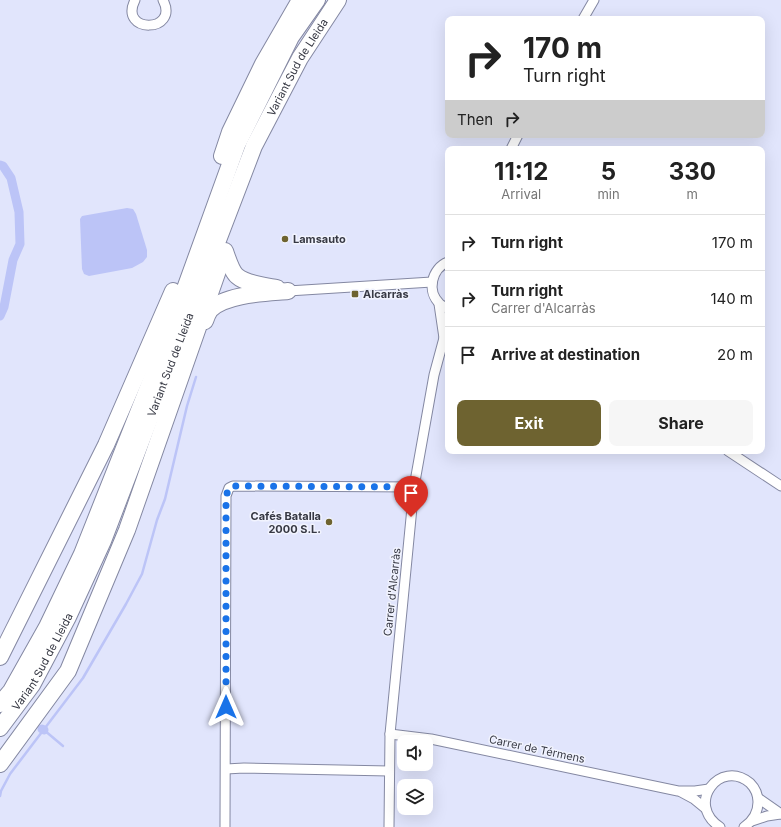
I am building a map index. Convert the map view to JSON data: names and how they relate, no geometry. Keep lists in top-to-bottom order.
{
  "streets": {
    "highway": ["Variant Sud de Lleida"],
    "street": ["Carrer d'Alcarràs", "Carrer de Térmens"]
  },
  "crossings": [
    ["Carrer d'Alcarràs", "Carrer de Térmens"]
  ],
  "places": {
    "other": ["Lamsauto", "Cafés Batalla 2000 S.L."],
    "transit": ["Alcarràs"]
  },
  "page": {
    "turn": ["170 m", "Turn right"],
    "then": "Then",
    "eta": [
      "11:12",
      "Arrival",
      "5",
      "min",
      "330",
      "m"
    ],
    "list": [
      {
        "name": "Turn right",
        "value": "170 m"
      },
      {
        "name": "Turn right",
        "note": "Carrer d'Alcarràs",
        "value": "140 m"
      },
      {
        "name": "Arrive at destination",
        "value": "20 m"
      }
    ],
    "buttons": ["Exit", "Share"]
  }
}
